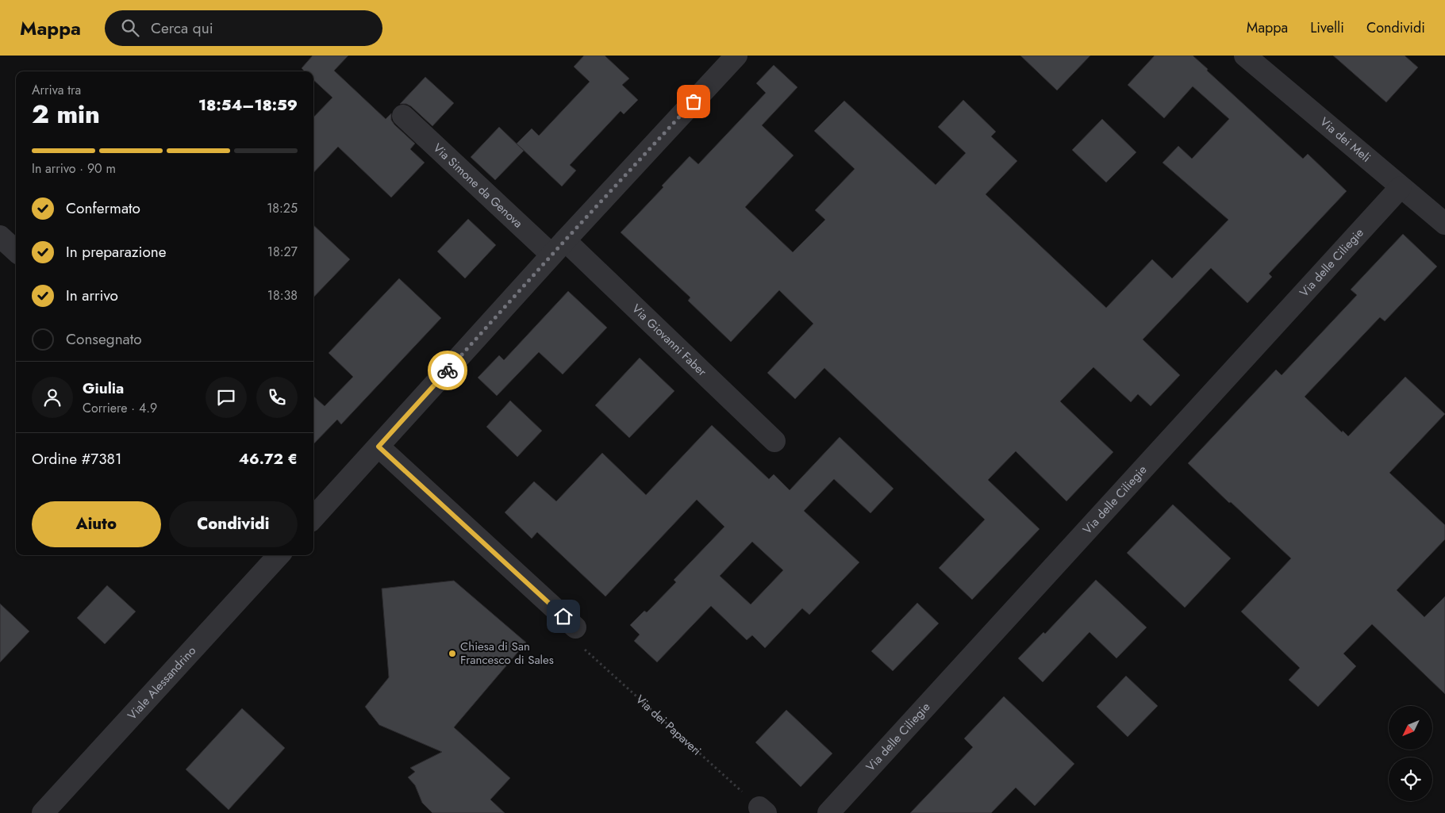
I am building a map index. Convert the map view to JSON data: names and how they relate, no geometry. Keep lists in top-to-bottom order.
{
  "streets": {
    "street": [
      "Via dei Meli",
      "Via Simone da Genova",
      "Via delle Ciliegie",
      "Via Giovanni Faber",
      "Viale Alessandrino"
    ],
    "path": ["Via dei Papaveri"]
  },
  "crossings": [
    ["Via dei Meli", "Via delle Ciliegie"],
    ["Via Simone da Genova", "Via Giovanni Faber"]
  ],
  "places": ["Chiesa di San Francesco di Sales"],
  "north": "bottom left",
  "page": {
    "header": "Mappa",
    "search": "Cerca qui",
    "nav": ["Mappa", "Livelli", "Condividi"],
    "heading": ["2 min", "Arriva tra", "18:54–18:59"],
    "panel": [
      "Giulia",
      "Corriere · 4.9",
      "Ordine #7381",
      "46.72 €"
    ],
    "bar": "In arrivo · 90 m",
    "list": [
      ["Confermato", "18:25"],
      ["In preparazione", "18:27"],
      ["In arrivo", "18:38"],
      "Consegnato"
    ],
    "buttons": ["Aiuto", "Condividi"]
  }
}
